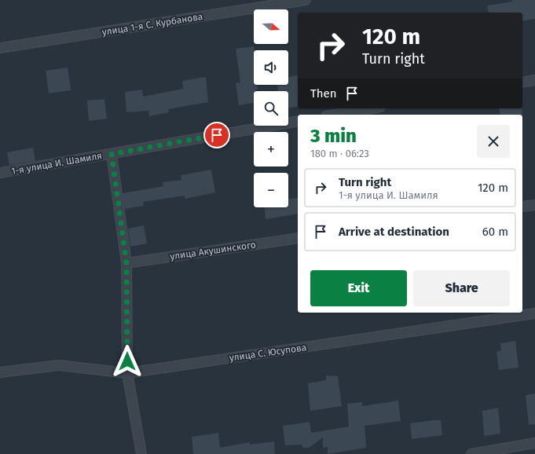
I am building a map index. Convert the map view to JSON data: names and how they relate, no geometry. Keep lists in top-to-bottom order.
{
  "streets": {
    "street": [
      "улица 1-я С. Курбанова",
      "1-я улица И. Шамиля",
      "улица Акушинского",
      "улица С. Юсупова"
    ]
  },
  "north": "right",
  "page": {
    "map_buttons": ["+", "−"],
    "turn": ["120 m", "Turn right"],
    "then": "Then",
    "heading": ["3 min", "180 m · 06:23"],
    "list": [
      {
        "name": "Turn right",
        "note": "1-я улица И. Шамиля",
        "value": "120 m"
      },
      {
        "name": "Arrive at destination",
        "value": "60 m"
      }
    ],
    "buttons": ["Exit", "Share"]
  }
}
